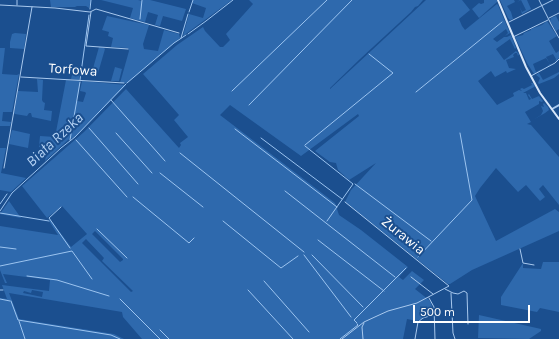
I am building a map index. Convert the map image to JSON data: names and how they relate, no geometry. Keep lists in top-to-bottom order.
{
  "streets": {
    "street": ["Torfowa", "Żurawia"]
  },
  "water": ["Biała Rzeka"],
  "scale_bar": "500 m"
}
